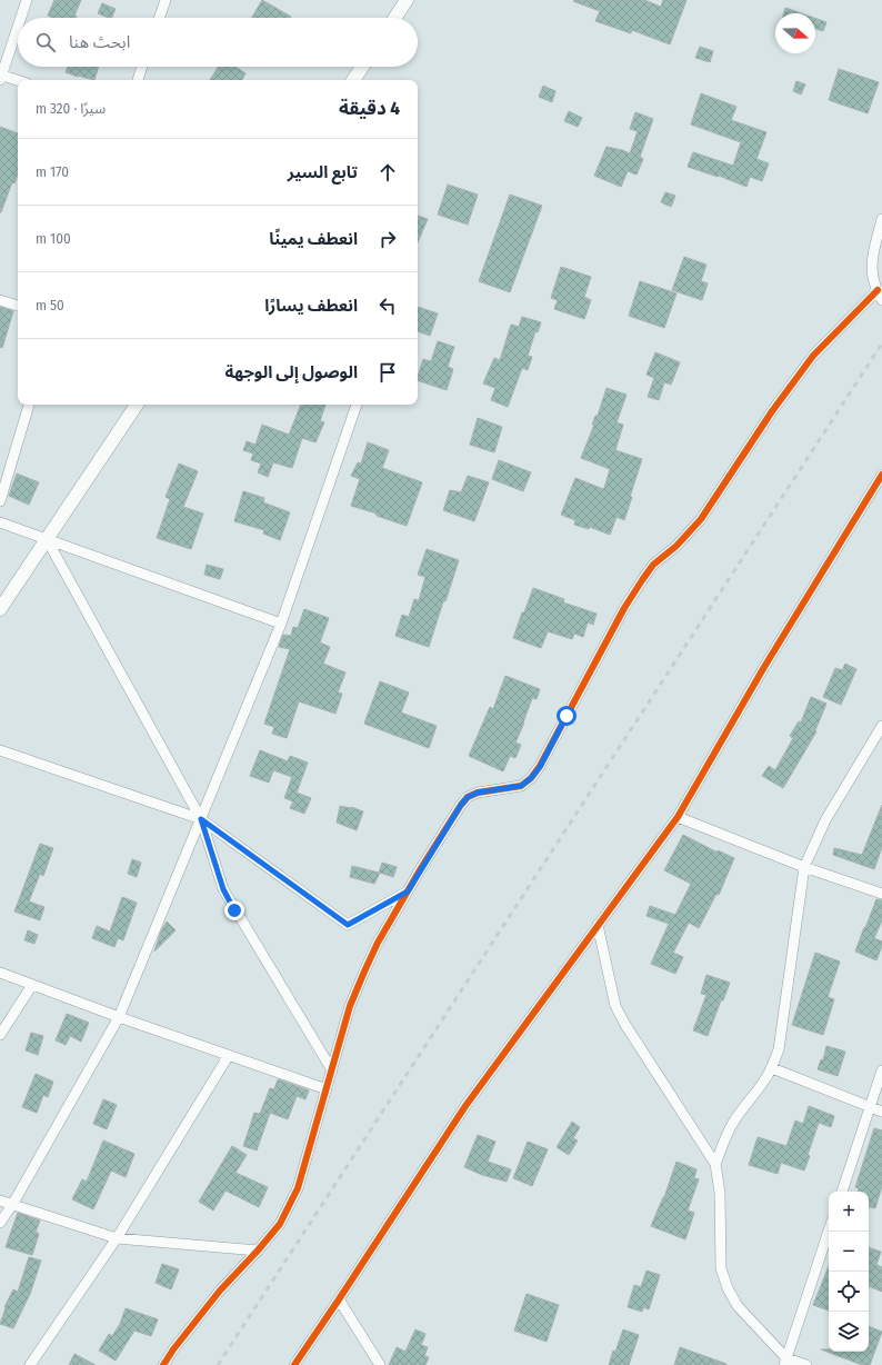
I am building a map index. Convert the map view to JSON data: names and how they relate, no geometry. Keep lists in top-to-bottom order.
{
  "north": "right",
  "page": {
    "search": "ابحث هنا",
    "heading": ["4 دقيقة", "سيرًا · 320 m"],
    "list": [
      ["تابع السير", "170 m"],
      ["انعطف يمينًا", "100 m"],
      ["انعطف يسارًا", "50 m"],
      "الوصول إلى الوجهة"
    ],
    "map_buttons": ["+", "−"]
  }
}
